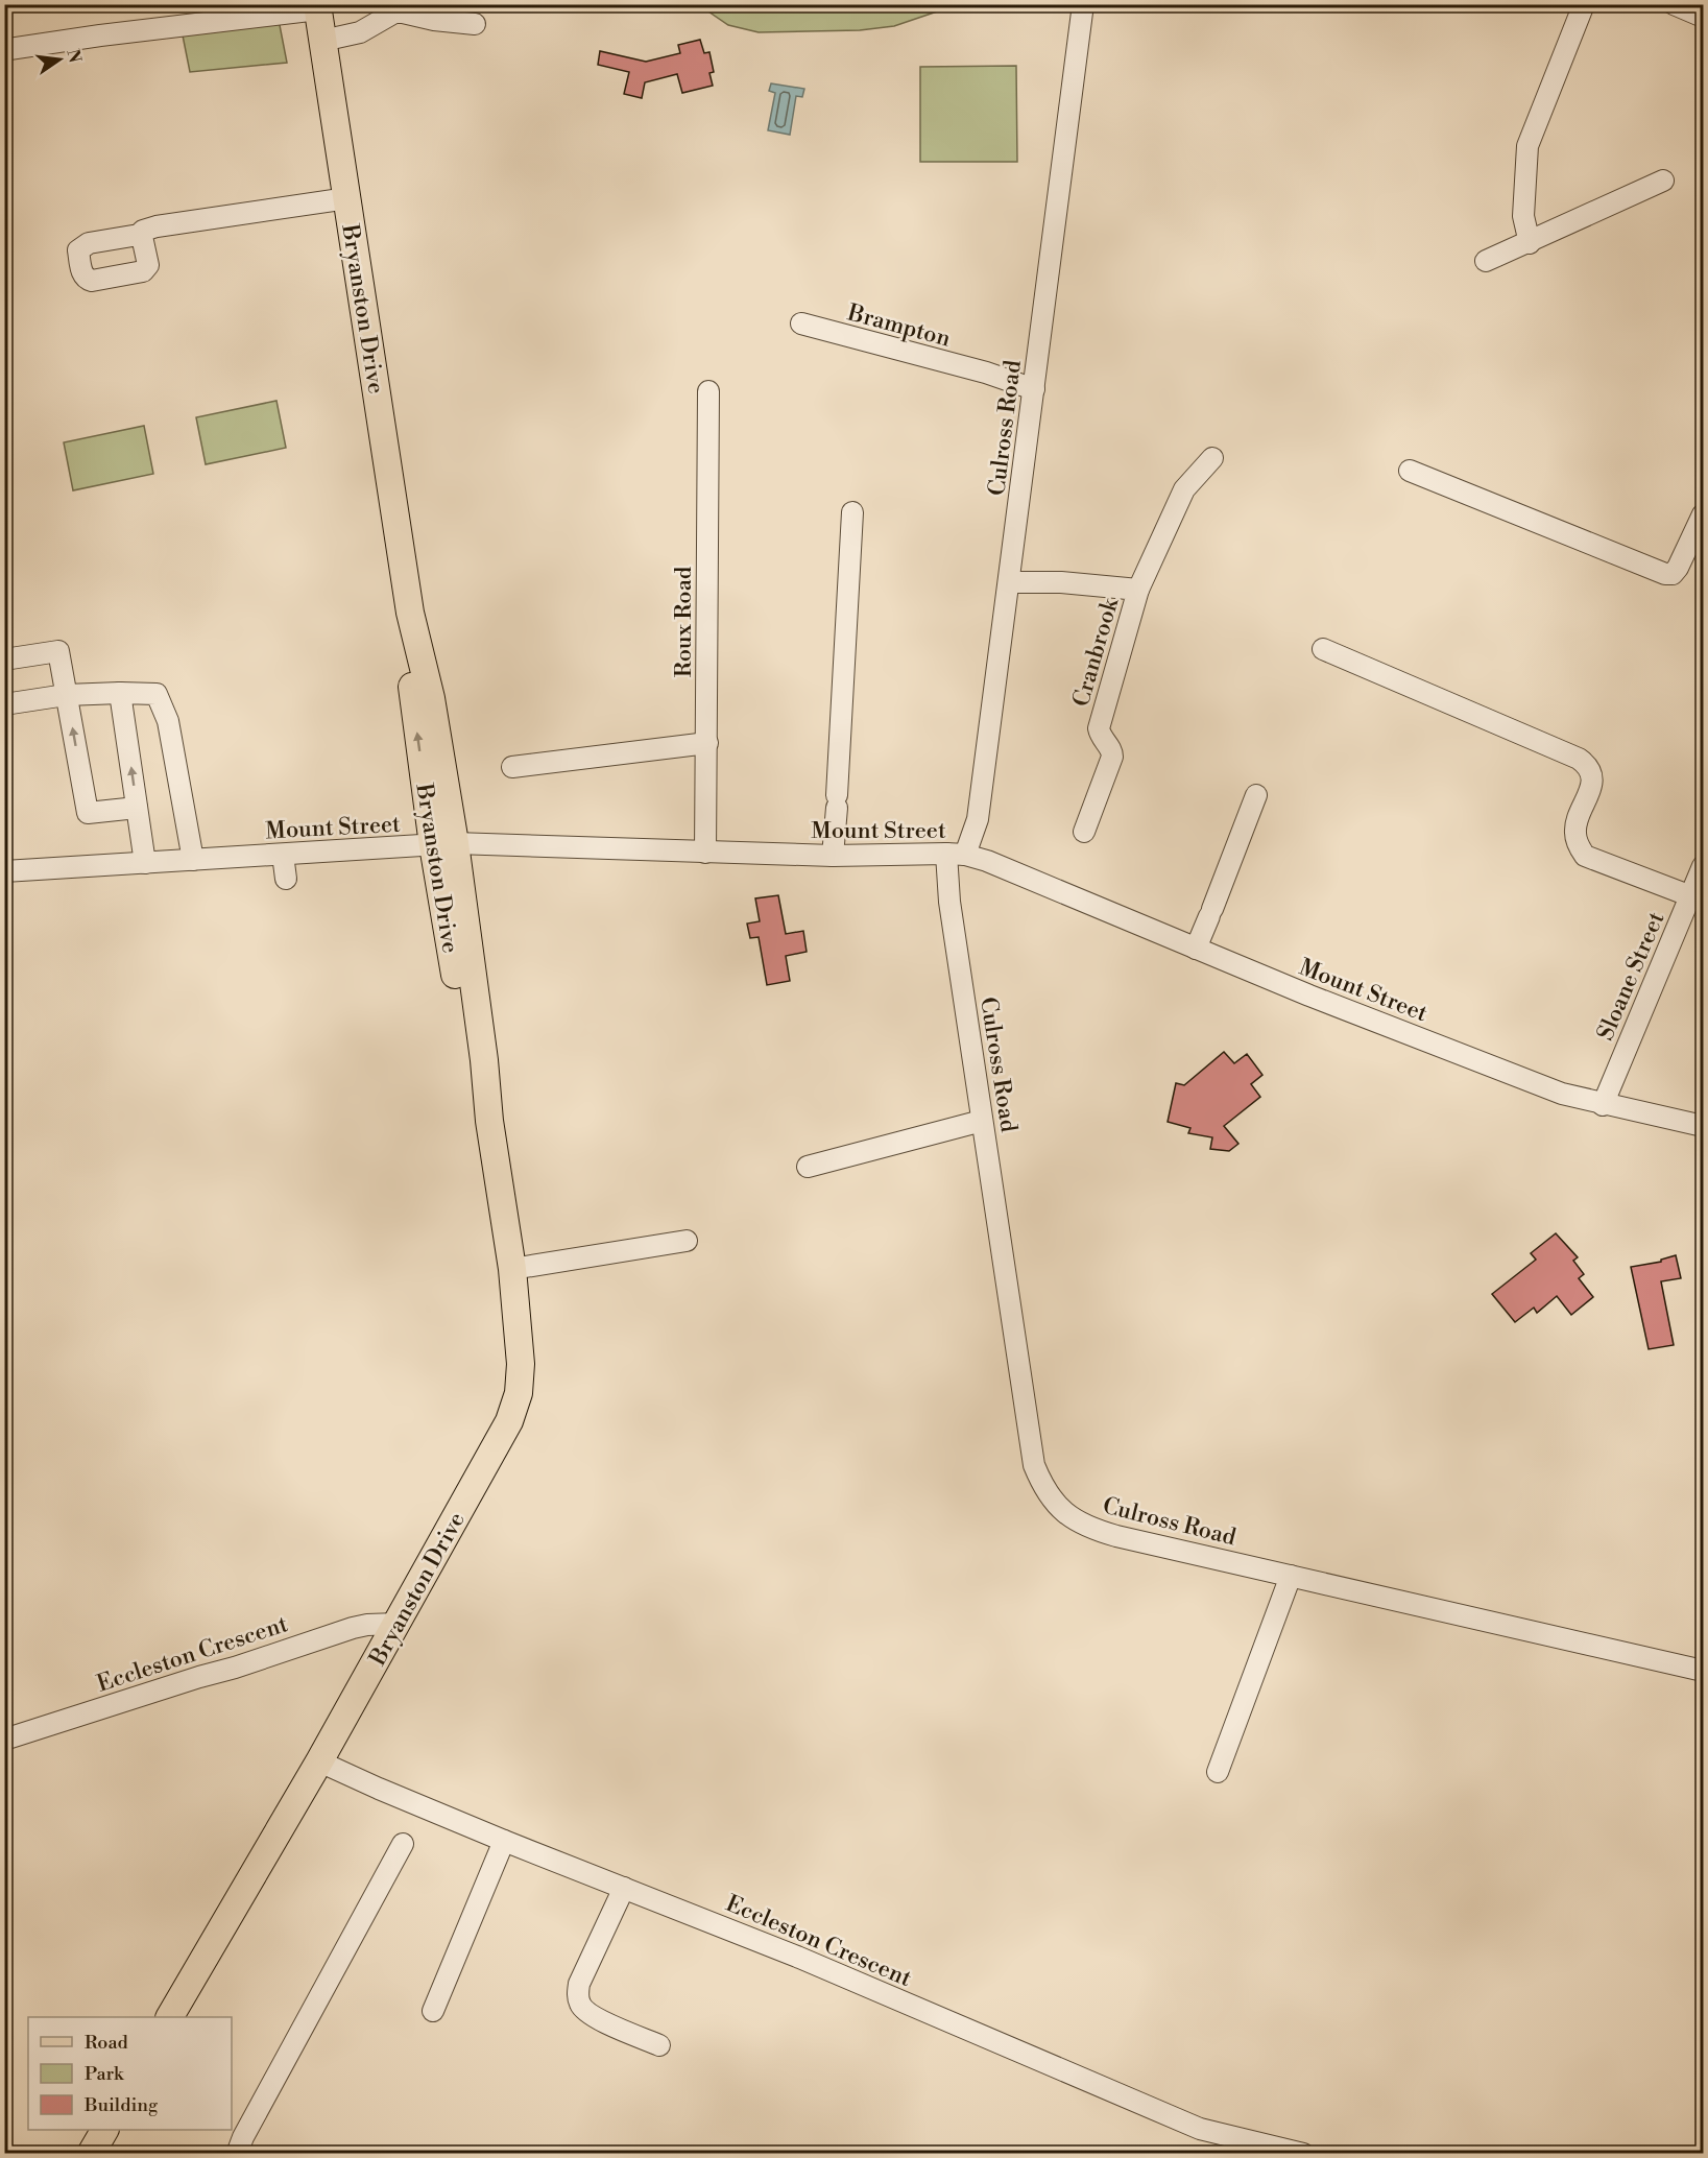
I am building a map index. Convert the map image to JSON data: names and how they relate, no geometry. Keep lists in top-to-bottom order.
{
  "streets": {
    "main road": ["Bryanston Drive"],
    "street": [
      "Brampton",
      "Culross Road",
      "Roux Road",
      "Cranbrook",
      "Mount Street",
      "Sloane Street",
      "Eccleston Crescent"
    ]
  },
  "crossings": [
    ["Bryanston Drive", "Mount Street"],
    ["Bryanston Drive", "Eccleston Crescent"],
    ["Brampton", "Culross Road"],
    ["Culross Road", "Cranbrook"],
    ["Culross Road", "Mount Street"],
    ["Roux Road", "Mount Street"],
    ["Mount Street", "Sloane Street"]
  ],
  "legend": ["Road", "Park", "Building"],
  "north": "right"
}
